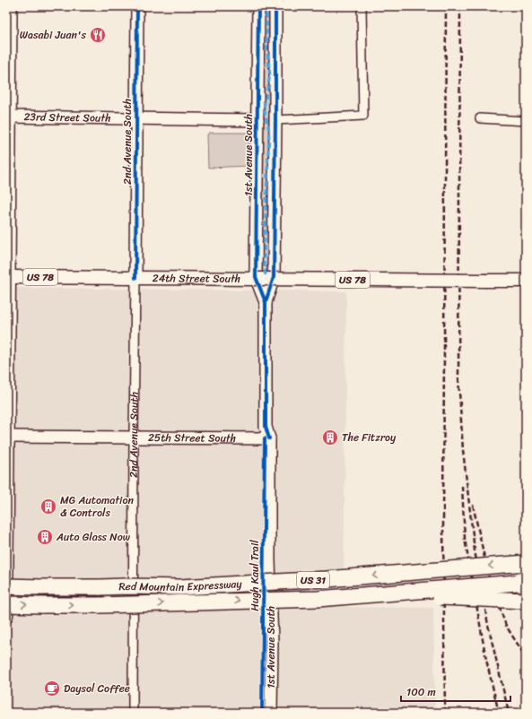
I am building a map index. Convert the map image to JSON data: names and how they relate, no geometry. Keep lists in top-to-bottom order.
{
  "streets": {
    "highway": ["US 31", "Red Mountain Expressway"],
    "main road": ["US 78", "24th Street South"],
    "street": [
      "23rd Street South",
      "2nd Avenue South",
      "1st Avenue South",
      "25th Street South"
    ],
    "cycle path": ["Hugh Kaul Trail"]
  },
  "crossings": [
    ["23rd Street South", "2nd Avenue South"],
    ["23rd Street South", "1st Avenue South"],
    ["2nd Avenue South", "24th Street South"],
    ["2nd Avenue South", "25th Street South"],
    ["1st Avenue South", "25th Street South"],
    ["US 78", "24th Street South"],
    ["US 78", "25th Street South"]
  ],
  "places": {
    "restaurant": ["Wasabi Juan's"],
    "building": ["The Fitzroy", "MG Automation & Controls", "Auto Glass Now"],
    "cafe": ["Daysol Coffee"]
  },
  "scale_bar": "100 m"
}
